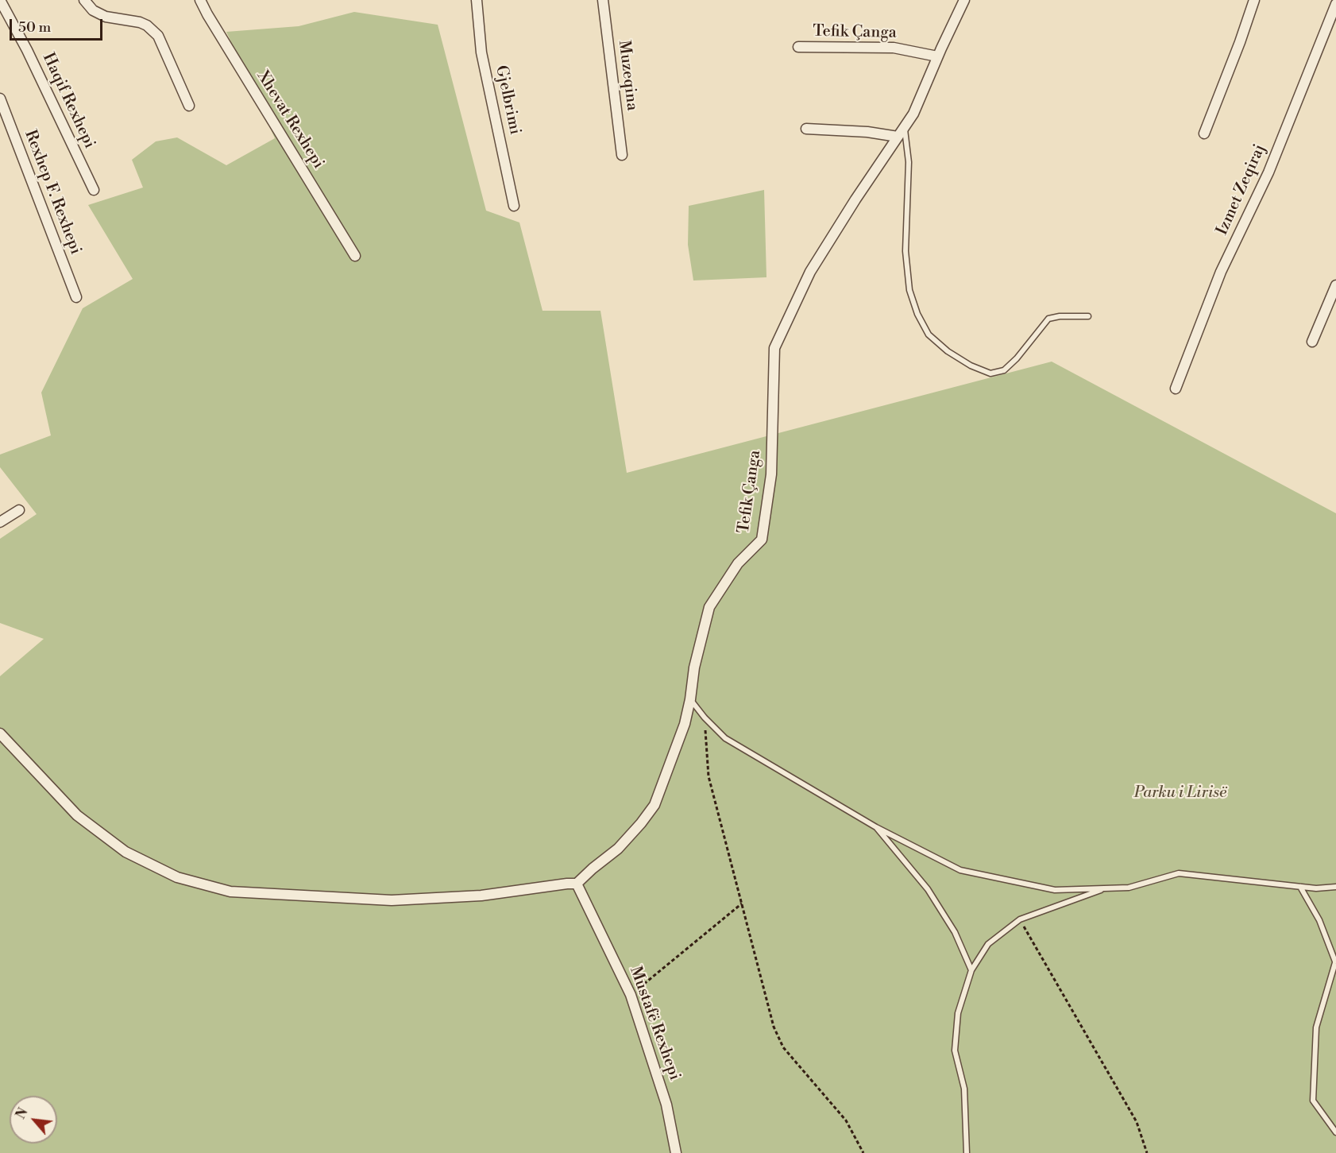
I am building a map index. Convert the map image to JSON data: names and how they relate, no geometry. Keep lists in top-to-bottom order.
{
  "streets": {
    "street": [
      "Tefik Çanga",
      "Muzeqina",
      "Gjelbrimi",
      "Haqif Rexhepi",
      "Xhevat Rexhepi",
      "Izmet Zeqiraj",
      "Rexhep F. Rexhepi",
      "Mustafë Rexhepi"
    ]
  },
  "crossings": [
    ["Tefik Çanga", "Mustafë Rexhepi"]
  ],
  "parks": ["Parku i Lirisë"],
  "scale_bar": "50 m",
  "north": "top left"
}
